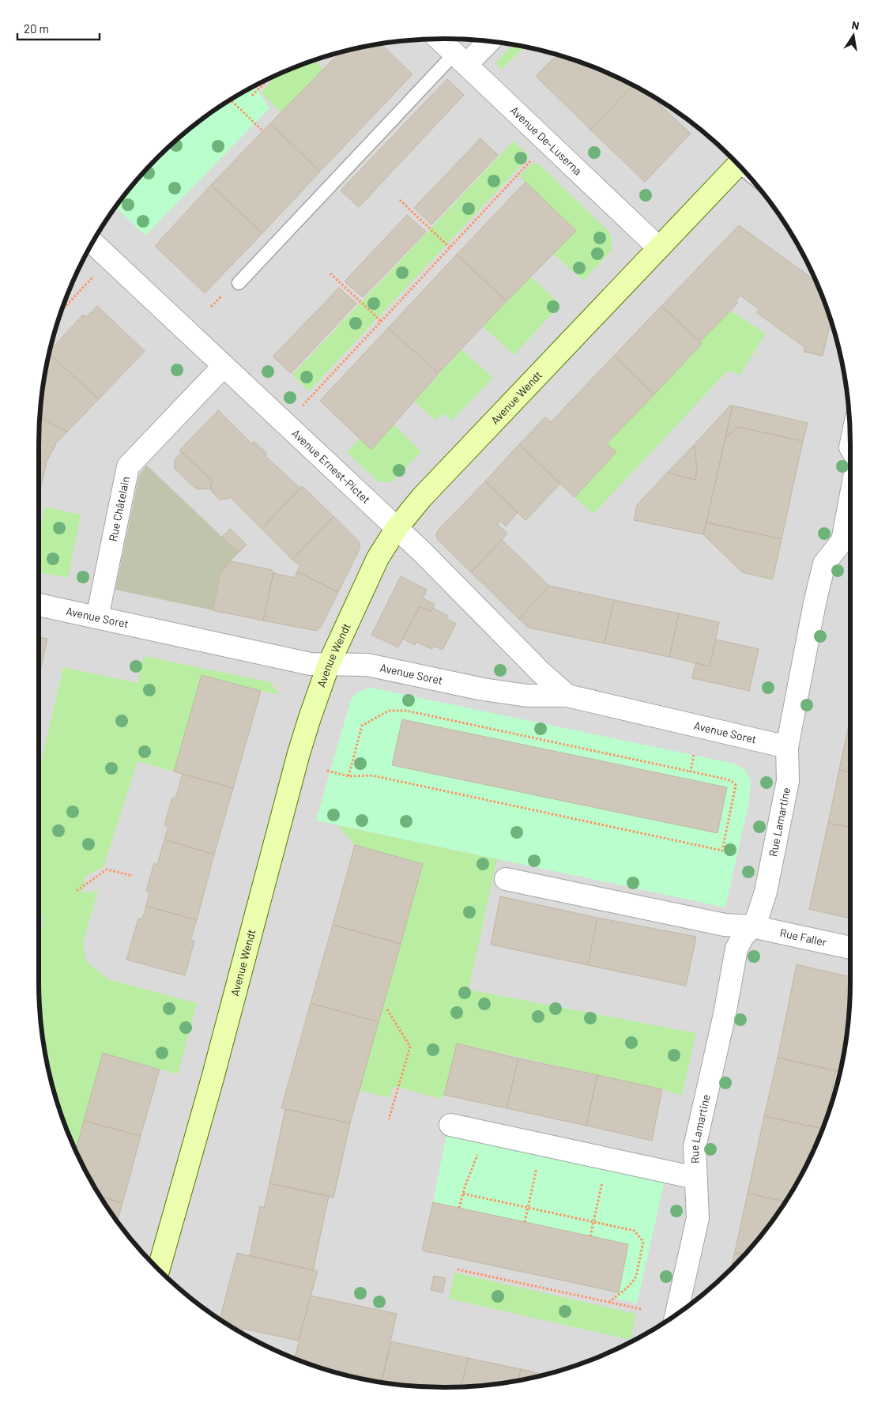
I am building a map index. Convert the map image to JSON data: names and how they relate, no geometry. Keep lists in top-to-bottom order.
{
  "streets": {
    "main road": ["Avenue Wendt"],
    "street": [
      "Avenue De-Luserna",
      "Avenue Ernest-Pictet",
      "Rue Châtelain",
      "Avenue Soret",
      "Rue Lamartine",
      "Rue Faller"
    ]
  },
  "crossings": [
    ["Avenue De-Luserna", "Avenue Wendt"],
    ["Avenue Wendt", "Avenue Ernest-Pictet"],
    ["Avenue Wendt", "Avenue Soret"],
    ["Avenue Ernest-Pictet", "Rue Châtelain"],
    ["Avenue Ernest-Pictet", "Avenue Soret"],
    ["Rue Châtelain", "Avenue Soret"],
    ["Avenue Soret", "Rue Lamartine"],
    ["Rue Lamartine", "Rue Faller"]
  ],
  "scale_bar": "20 m",
  "north": "top"
}
